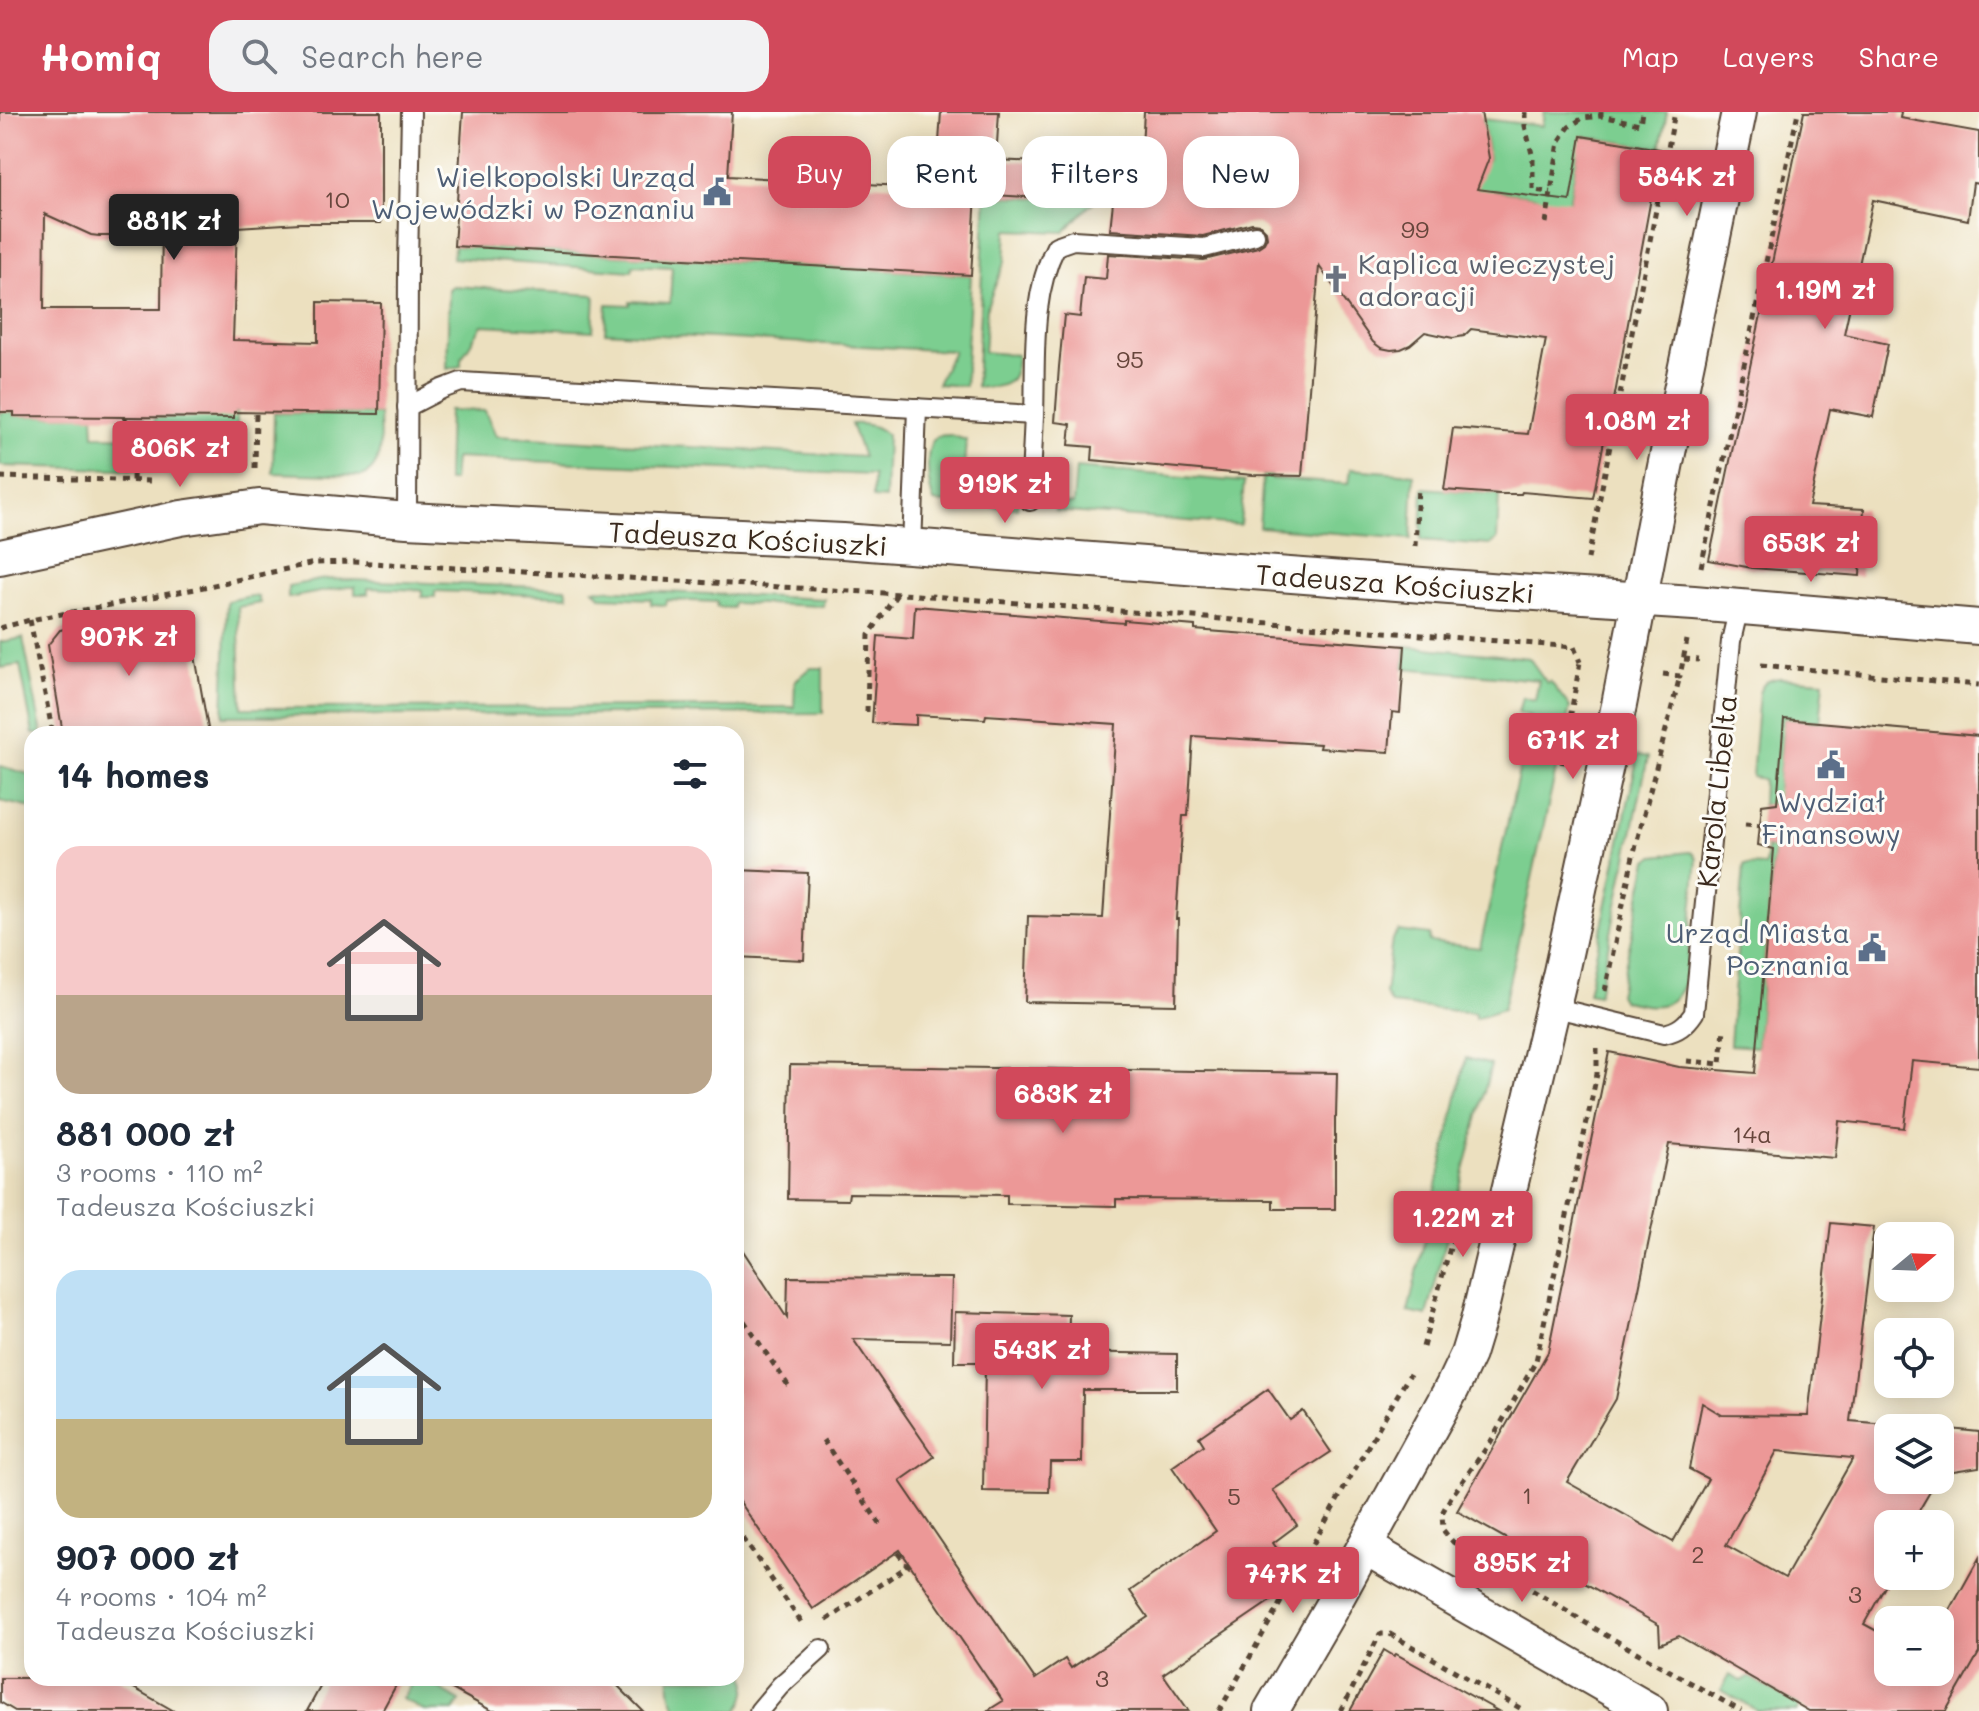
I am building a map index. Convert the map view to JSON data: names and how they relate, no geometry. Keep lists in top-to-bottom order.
{
  "streets": {
    "street": ["Tadeusza Kościuszki"],
    "lane": ["Karola Libelta"]
  },
  "crossings": [
    ["Tadeusza Kościuszki", "Karola Libelta"]
  ],
  "places": {
    "public building": ["Wielkopolski Urząd Wojewódzki w Poznaniu", "Wydział Finansowy", "Urząd Miasta Poznania"],
    "church": ["Kaplica wieczystej adoracji"]
  },
  "house_numbers": [
    "10",
    "99",
    "95",
    "14a",
    "1",
    "5",
    "2",
    "3",
    "3"
  ],
  "north": "right",
  "page": {
    "header": "Homiq",
    "search": "Search here",
    "nav": ["Map", "Layers", "Share"],
    "chip": [
      "Buy",
      "Rent",
      "Filters",
      "New"
    ],
    "price": [
      "584K zł",
      "881K zł",
      "1.19M zł",
      "1.08M zł",
      "806K zł",
      "919K zł",
      "653K zł",
      "907K zł",
      "671K zł",
      "683K zł",
      "1.22M zł",
      "543K zł",
      "895K zł",
      "747K zł"
    ],
    "heading": "14 homes",
    "list": [
      {
        "name": "881 000 zł",
        "note": "3 rooms · 110 m² · Tadeusza Kościuszki"
      },
      {
        "name": "907 000 zł",
        "note": "4 rooms · 104 m² · Tadeusza Kościuszki"
      }
    ],
    "map_buttons": ["+", "−"]
  }
}
